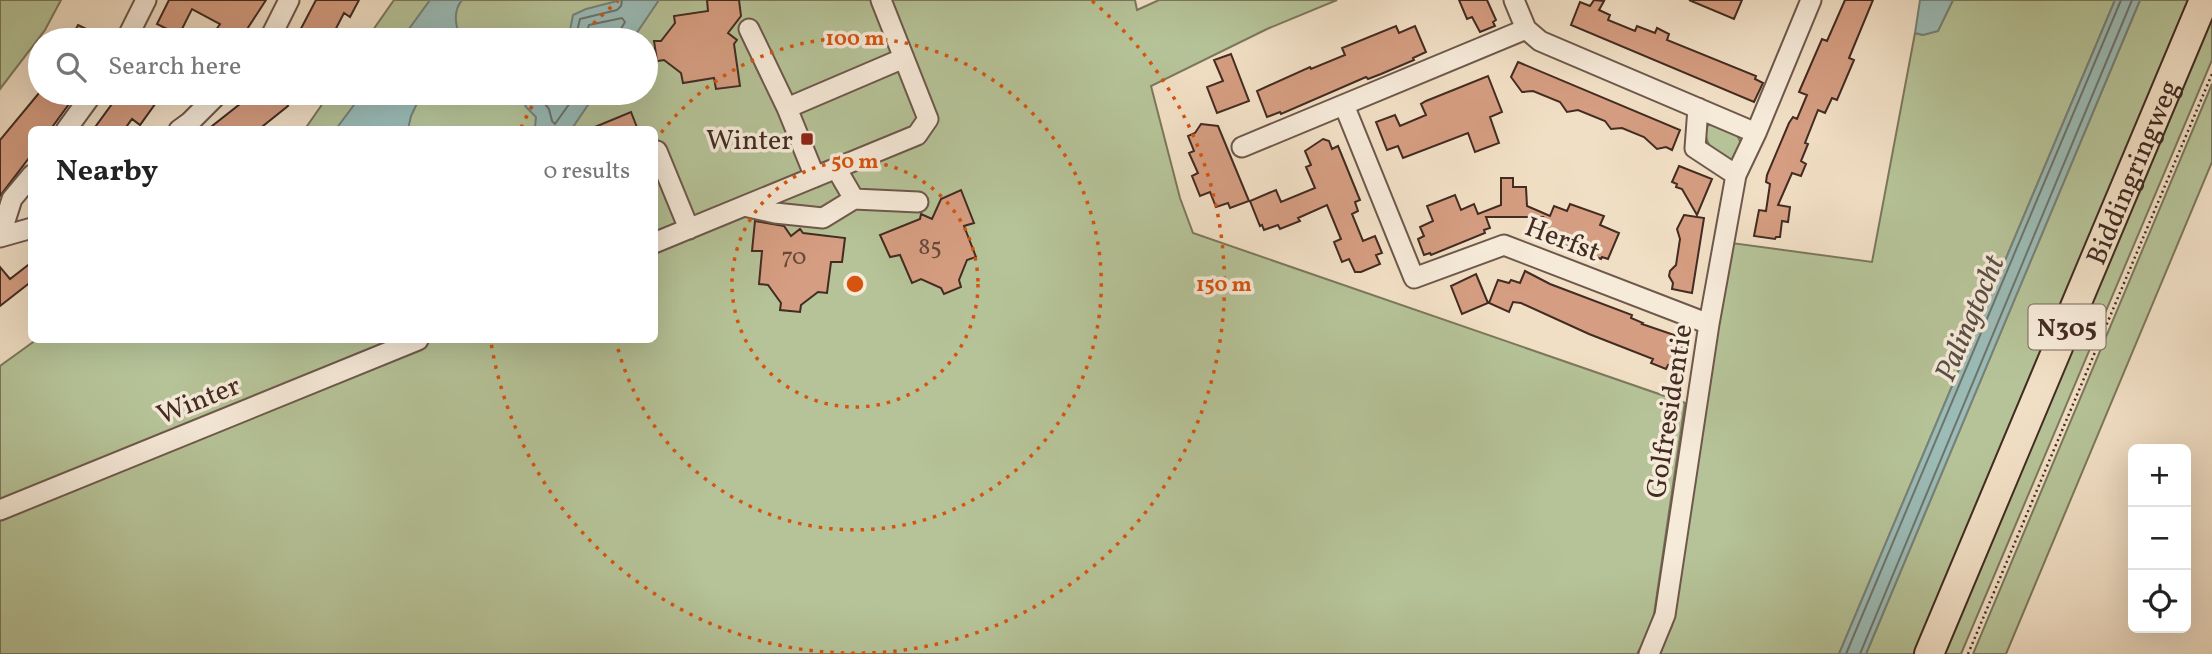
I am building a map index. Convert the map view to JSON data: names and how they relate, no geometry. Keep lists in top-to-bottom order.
{
  "streets": {
    "highway": ["Biddingringweg", "N305"],
    "street": ["Herfst", "Winter", "Golfresidentie"]
  },
  "crossings": [
    ["Herfst", "Golfresidentie"]
  ],
  "water": ["Palingtocht"],
  "places": {
    "transit": ["Winter"]
  },
  "house_numbers": ["85", "70"],
  "page": {
    "search": "Search here",
    "heading": ["Nearby", "0 results"],
    "map_buttons": ["+", "−"]
  },
  "rings": ["100 m", "50 m", "150 m"]
}
